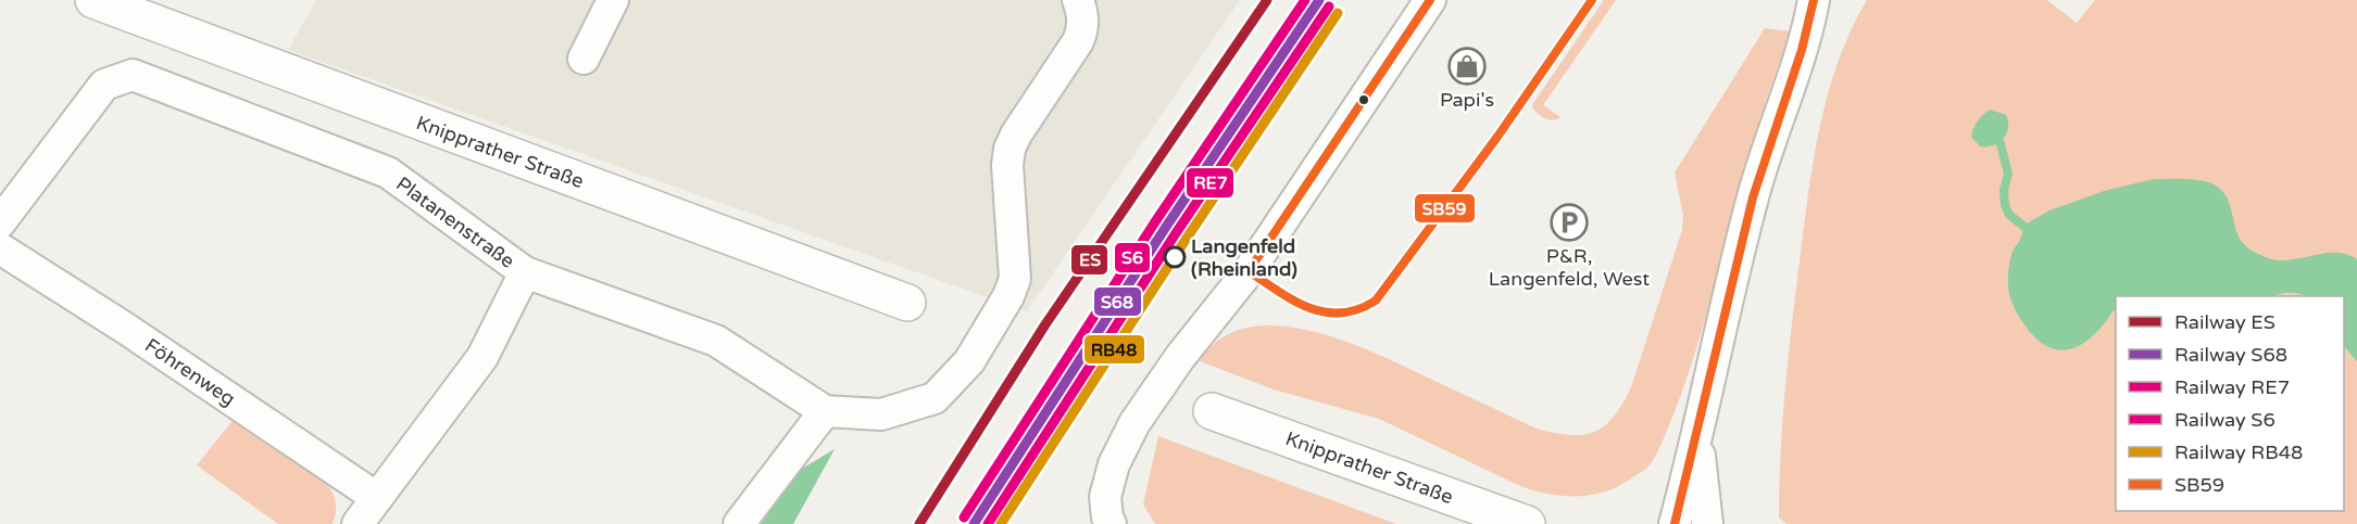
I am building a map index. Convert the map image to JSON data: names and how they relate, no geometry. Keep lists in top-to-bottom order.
{
  "streets": {
    "main road": ["Knipprather Straße"],
    "street": ["Platanenstraße", "Föhrenweg"]
  },
  "places": {
    "shop": ["Papi's"],
    "parking": ["P&R, Langenfeld, West"],
    "other": ["Langenfeld (Rheinland)"]
  },
  "lines": [
    "rail line ES",
    "rail line S68",
    "rail line S6",
    "transit line SB59",
    "rail line RE7",
    "rail line RB48"
  ],
  "legend": [
    "Railway ES",
    "Railway S68",
    "Railway RE7",
    "Railway S6",
    "Railway RB48",
    "SB59"
  ]
}
